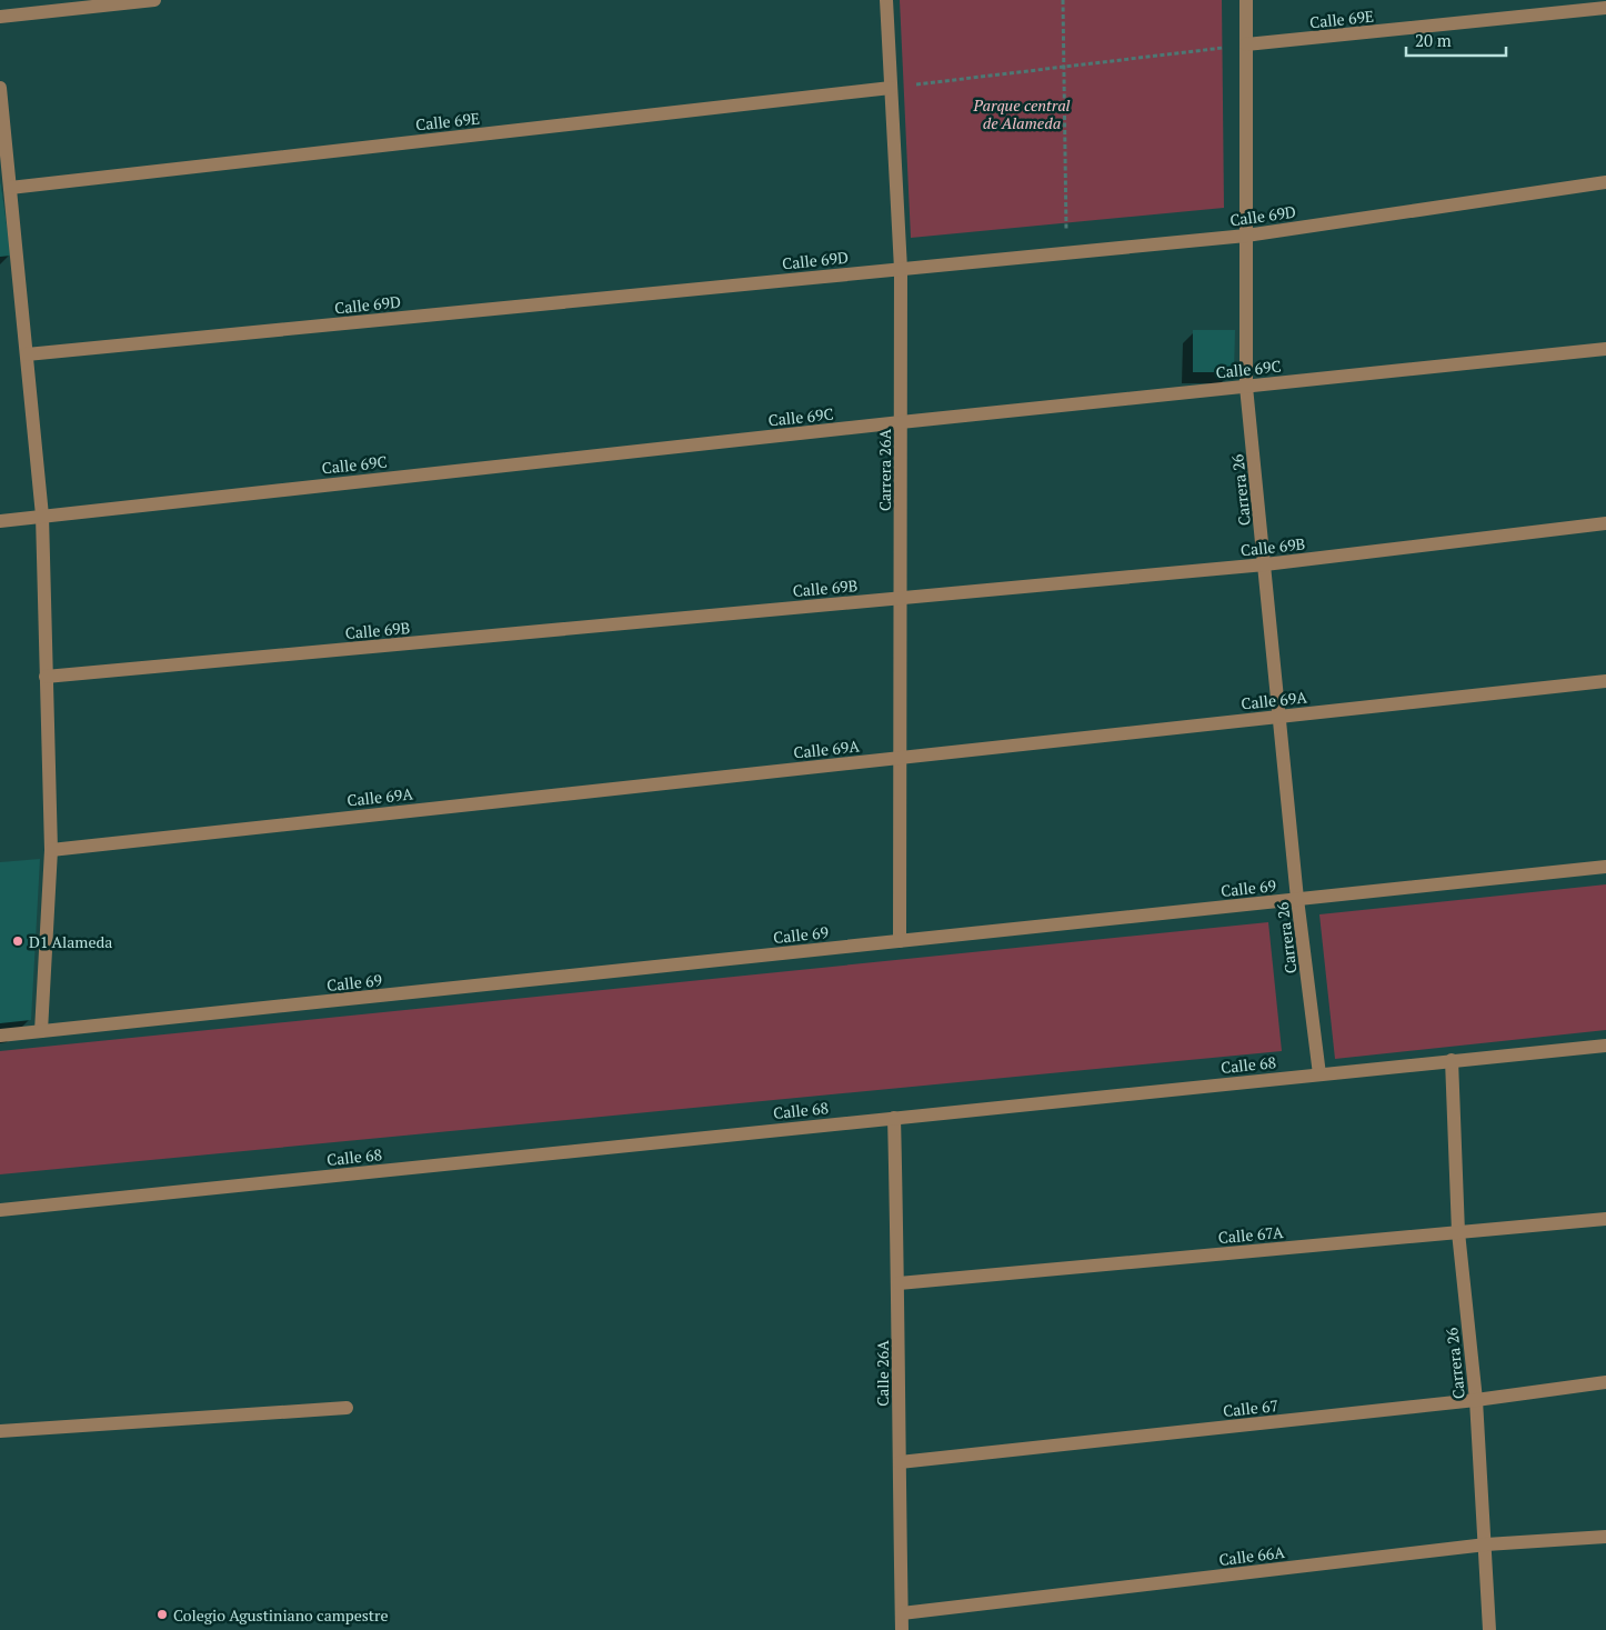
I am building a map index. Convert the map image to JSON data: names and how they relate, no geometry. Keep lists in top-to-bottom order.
{
  "streets": {
    "street": [
      "Calle 69E",
      "Calle 69D",
      "Calle 69C",
      "Carrera 26A",
      "Carrera 26",
      "Calle 69B",
      "Calle 69A",
      "Calle 69",
      "Calle 68",
      "Calle 67A",
      "Calle 26A",
      "Calle 67",
      "Calle 66A"
    ]
  },
  "crossings": [
    ["Calle 69E", "Carrera 26A"],
    ["Calle 69E", "Carrera 26"],
    ["Calle 69D", "Carrera 26A"],
    ["Calle 69D", "Carrera 26"],
    ["Calle 69C", "Carrera 26A"],
    ["Calle 69C", "Carrera 26"],
    ["Carrera 26A", "Calle 69B"],
    ["Carrera 26A", "Calle 69A"],
    ["Carrera 26A", "Calle 69"],
    ["Carrera 26", "Calle 69B"],
    ["Carrera 26", "Calle 69A"],
    ["Carrera 26", "Calle 69"],
    ["Carrera 26", "Calle 68"],
    ["Carrera 26", "Calle 67A"],
    ["Carrera 26", "Calle 67"],
    ["Carrera 26", "Calle 66A"],
    ["Calle 68", "Calle 26A"],
    ["Calle 67A", "Calle 26A"],
    ["Calle 26A", "Calle 67"],
    ["Calle 26A", "Calle 66A"]
  ],
  "parks": ["Parque central de Alameda"],
  "places": ["D1 Alameda", "Colegio Agustiniano campestre"],
  "scale_bar": "20 m"
}
